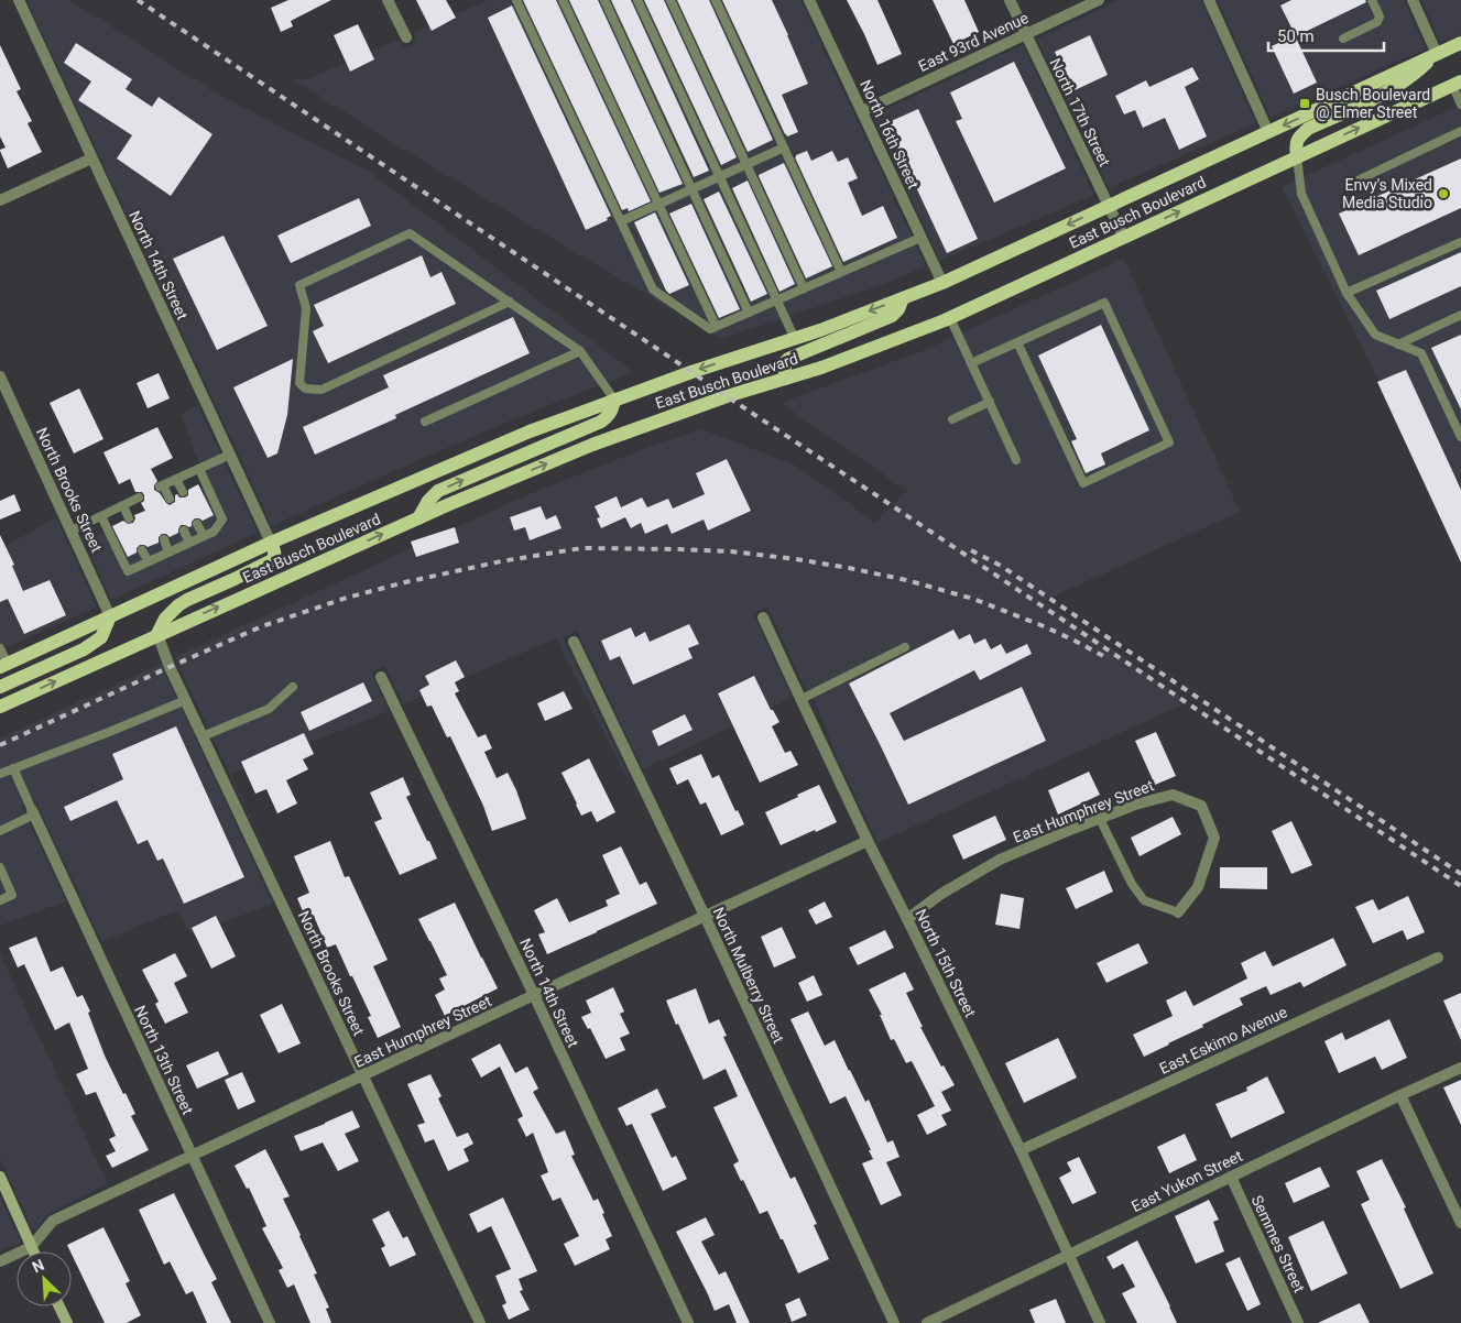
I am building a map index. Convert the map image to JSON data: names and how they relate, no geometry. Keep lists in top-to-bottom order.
{
  "streets": {
    "main road": ["East Busch Boulevard"],
    "street": [
      "East 93rd Avenue",
      "North 17th Street",
      "North 16th Street",
      "North 14th Street",
      "North Brooks Street",
      "East Humphrey Street",
      "North 15th Street",
      "North Mulberry Street",
      "East Eskimo Avenue",
      "North 13th Street",
      "East Yukon Street",
      "Semmes Street"
    ]
  },
  "crossings": [
    ["East 93rd Avenue", "North 17th Street"],
    ["East 93rd Avenue", "North 16th Street"],
    ["North 17th Street", "East Busch Boulevard"],
    ["North 16th Street", "East Busch Boulevard"],
    ["East Busch Boulevard", "North 14th Street"],
    ["East Busch Boulevard", "North Brooks Street"],
    ["North 14th Street", "East Humphrey Street"],
    ["North Brooks Street", "East Humphrey Street"],
    ["East Humphrey Street", "North 15th Street"],
    ["East Humphrey Street", "North Mulberry Street"],
    ["East Humphrey Street", "North 13th Street"],
    ["North 15th Street", "East Eskimo Avenue"],
    ["North 15th Street", "East Yukon Street"],
    ["East Yukon Street", "Semmes Street"]
  ],
  "places": {
    "transit": ["Busch Boulevard @ Elmer Street"],
    "other": ["Envy's Mixed Media Studio"]
  },
  "scale_bar": "50 m",
  "north": "top left"
}
